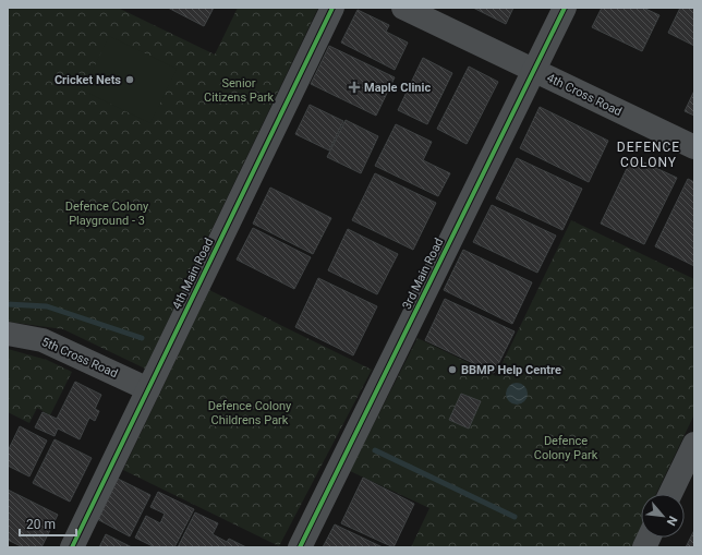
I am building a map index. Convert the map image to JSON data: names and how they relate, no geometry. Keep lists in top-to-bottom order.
{
  "streets": {
    "street": [
      "4th Cross Road",
      "4th Main Road",
      "3rd Main Road",
      "5th Cross Road"
    ]
  },
  "crossings": [
    ["4th Cross Road", "3rd Main Road"],
    ["4th Main Road", "5th Cross Road"]
  ],
  "districts": ["DEFENCE COLONY"],
  "parks": [
    "Senior Citizens Park",
    "Defence Colony Playground - 3",
    "Defence Colony Childrens Park",
    "Defence Colony Park"
  ],
  "places": {
    "other": ["Cricket Nets", "BBMP Help Centre"],
    "health": ["Maple Clinic"]
  },
  "scale_bar": "20 m",
  "north": "bottom right"
}
